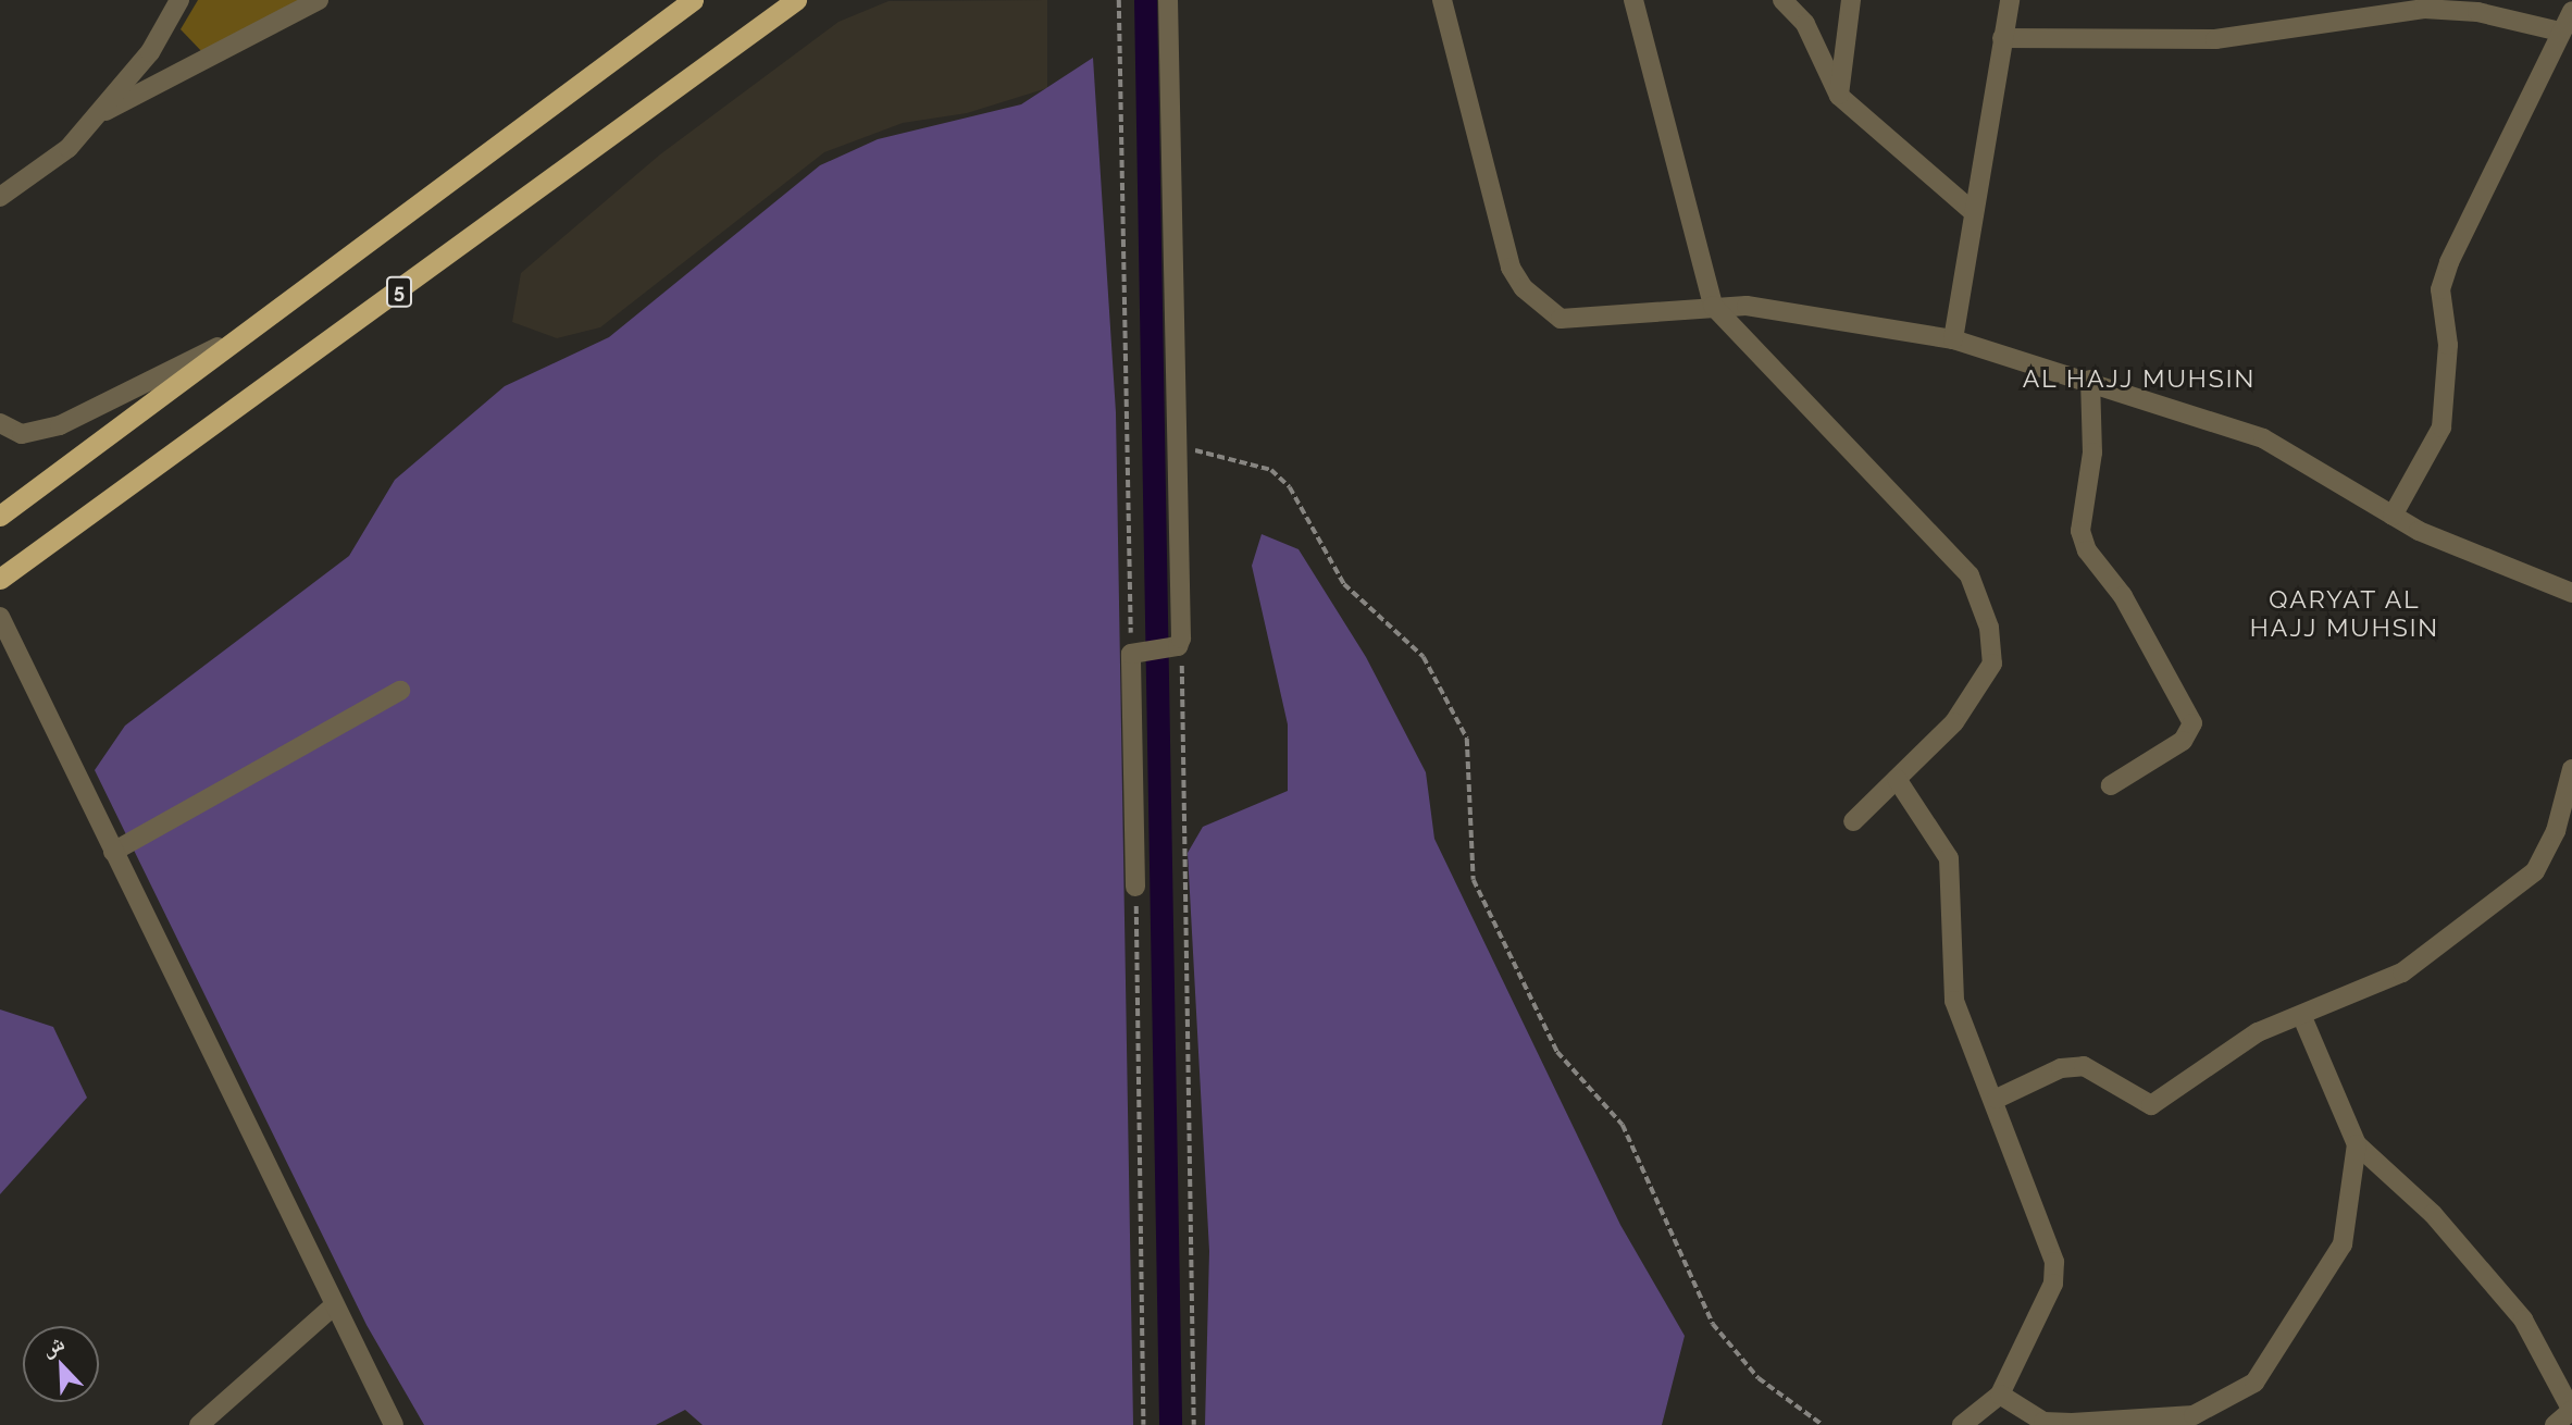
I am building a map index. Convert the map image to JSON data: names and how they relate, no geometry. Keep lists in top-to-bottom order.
{
  "streets": {
    "highway": ["5"]
  },
  "districts": ["AL HAJJ MUHSIN", "QARYAT AL HAJJ MUHSIN"],
  "north": "top left"
}
